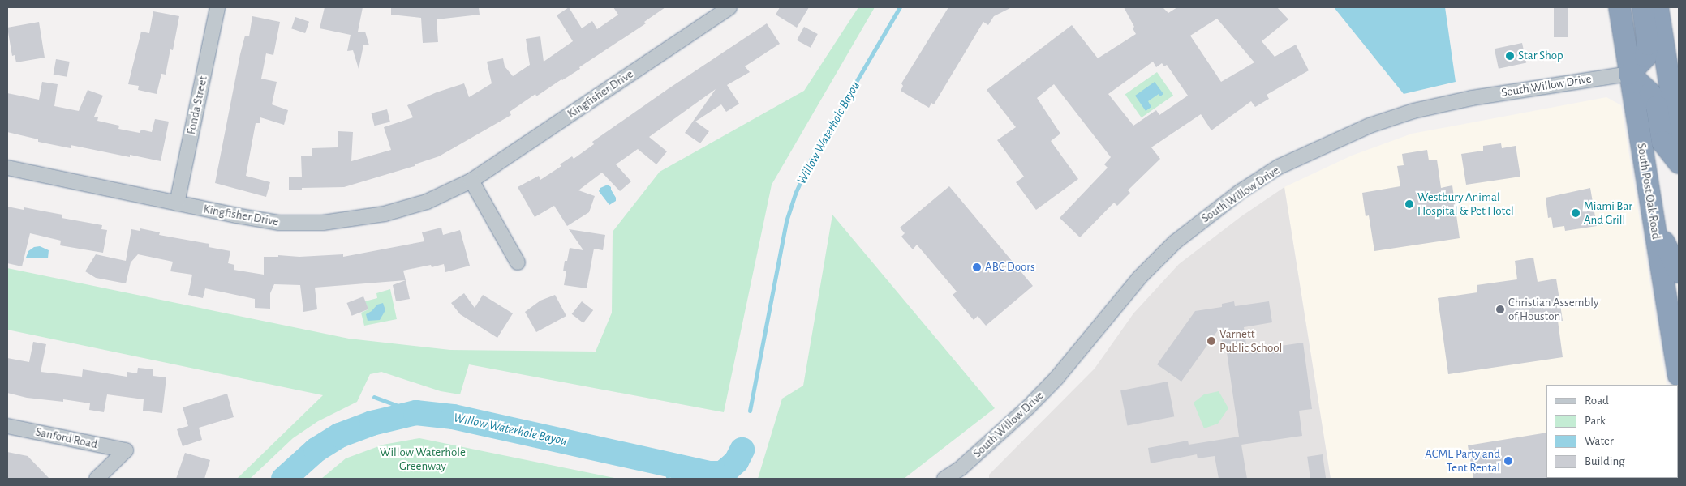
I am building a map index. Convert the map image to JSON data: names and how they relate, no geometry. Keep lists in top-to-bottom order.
{
  "streets": {
    "highway": ["South Post Oak Road"],
    "street": [
      "South Willow Drive",
      "Kingfisher Drive",
      "Fonda Street",
      "Sanford Road"
    ]
  },
  "crossings": [
    ["South Willow Drive", "South Post Oak Road"],
    ["Kingfisher Drive", "Fonda Street"]
  ],
  "water": ["Willow Waterhole Bayou"],
  "parks": ["Willow Waterhole Greenway"],
  "places": [
    "Star Shop",
    "Westbury Animal Hospital & Pet Hotel",
    "Miami Bar And Grill",
    "ABC Doors",
    "Christian Assembly of Houston",
    "Varnett Public School",
    "ACME Party and Tent Rental"
  ],
  "legend": [
    "Road",
    "Park",
    "Water",
    "Building"
  ]
}
